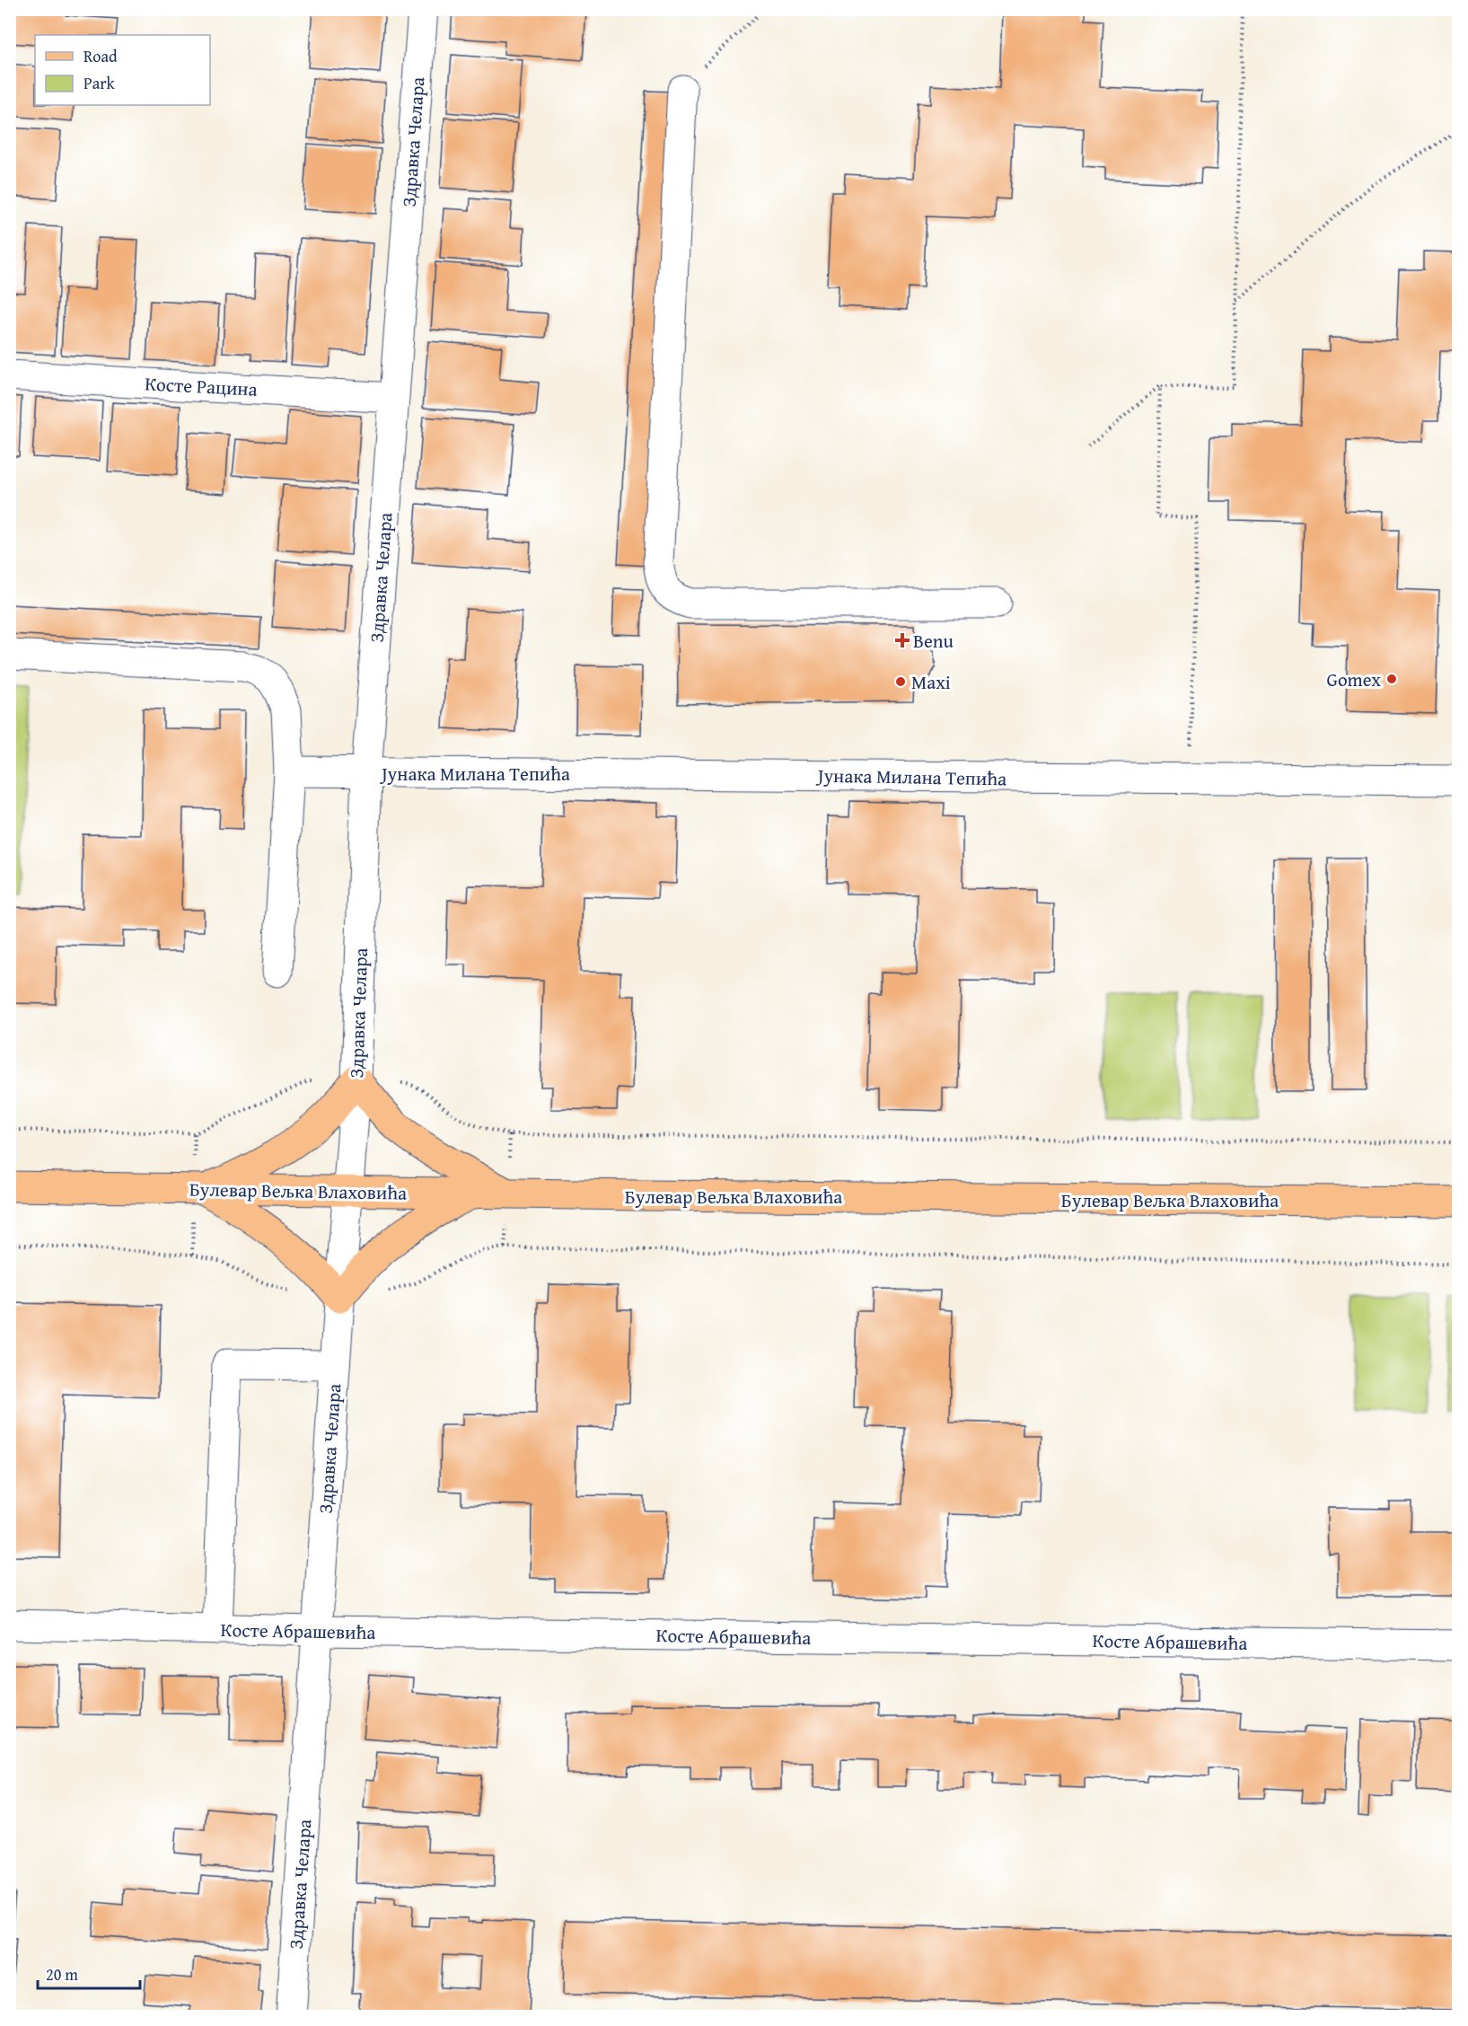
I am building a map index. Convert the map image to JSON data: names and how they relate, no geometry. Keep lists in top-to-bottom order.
{
  "streets": {
    "main road": ["Булевар Вељка Влаховића"],
    "street": [
      "Здравка Челара",
      "Косте Рацина",
      "Јунака Милана Тепића",
      "Косте Абрашевића"
    ]
  },
  "crossings": [
    ["Здравка Челара", "Косте Рацина"],
    ["Здравка Челара", "Јунака Милана Тепића"],
    ["Здравка Челара", "Булевар Вељка Влаховића"],
    ["Здравка Челара", "Косте Абрашевића"]
  ],
  "places": {
    "health": ["Benu"],
    "other": ["Gomex", "Maxi"]
  },
  "legend": ["Road", "Park"],
  "scale_bar": "20 m"
}
